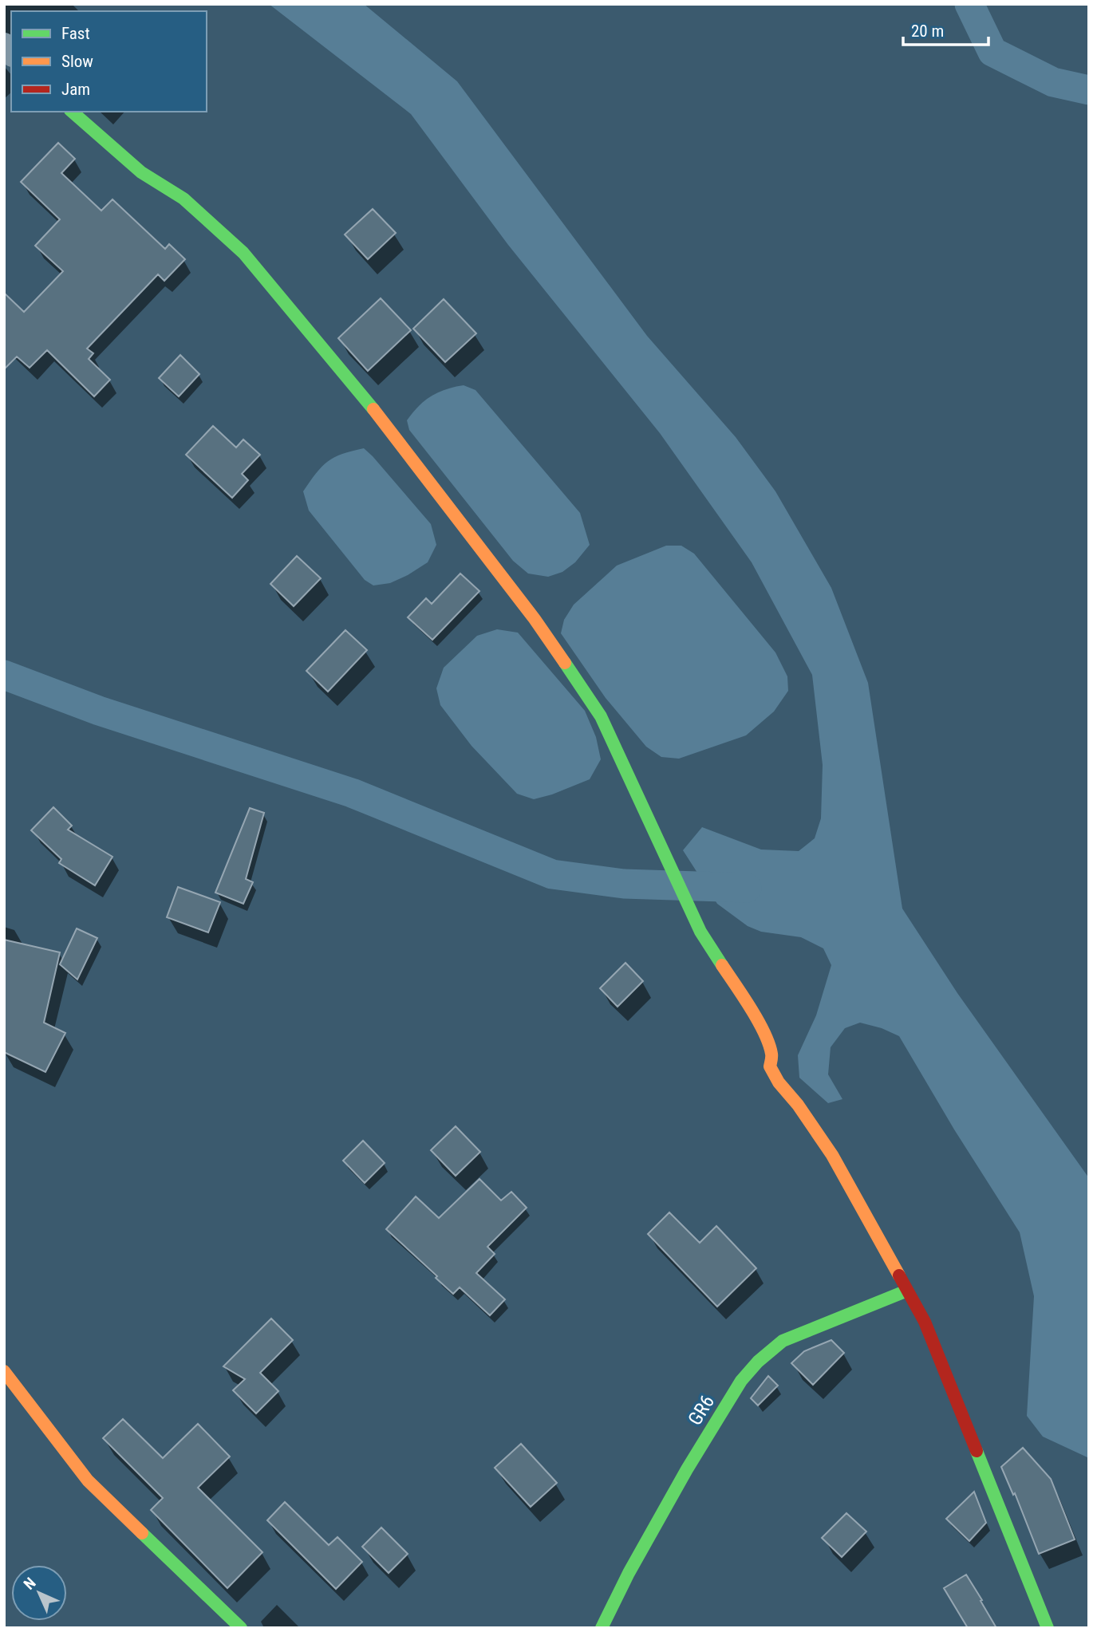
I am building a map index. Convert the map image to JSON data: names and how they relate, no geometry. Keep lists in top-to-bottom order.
{
  "streets": {
    "street": ["GR6"]
  },
  "legend": ["Fast", "Slow", "Jam"],
  "scale_bar": "20 m",
  "north": "top left"
}
